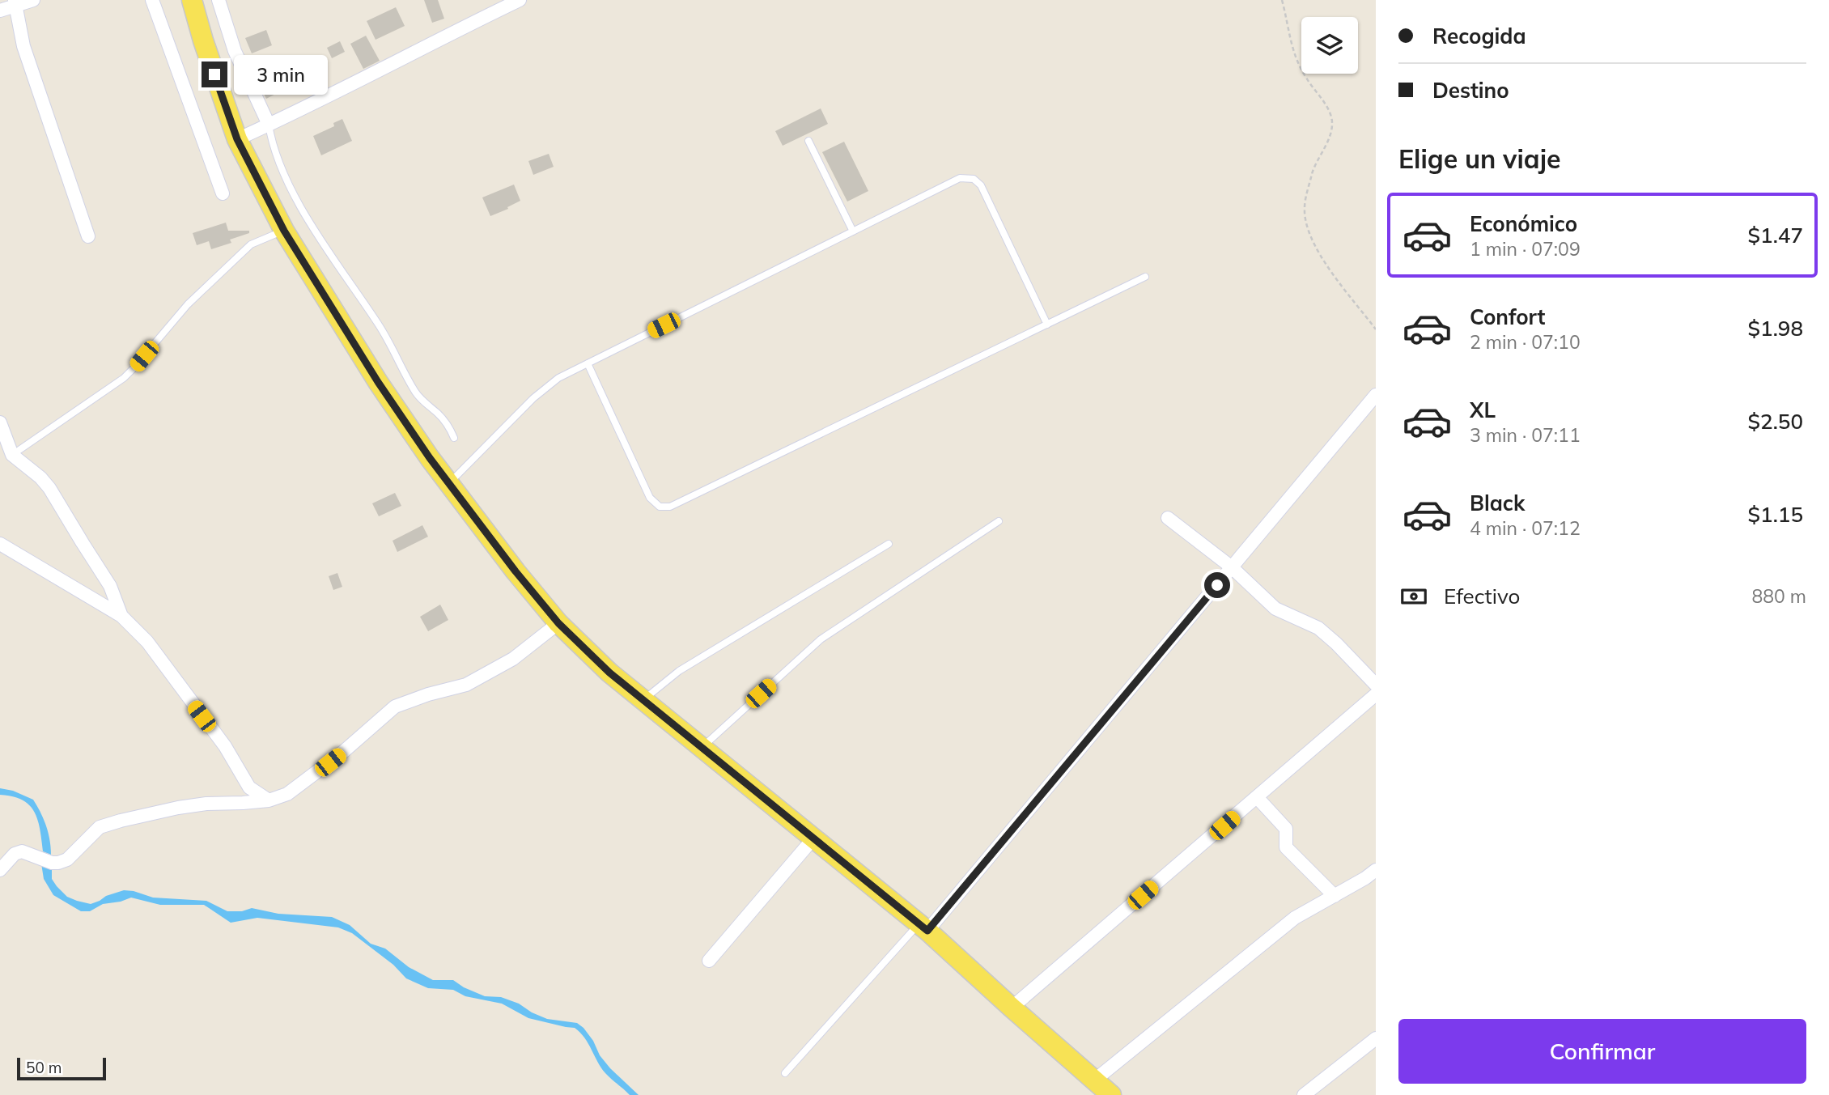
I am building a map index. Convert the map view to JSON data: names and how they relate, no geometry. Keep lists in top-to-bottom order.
{
  "scale_bar": "50 m",
  "page": {
    "banner": ["Recogida", "Destino"],
    "bubble": "3 min",
    "heading": "Elige un viaje",
    "list": [
      {
        "name": "Económico",
        "note": "1 min · 07:09",
        "value": "$1.47"
      },
      {
        "name": "Confort",
        "note": "2 min · 07:10",
        "value": "$1.98"
      },
      {
        "name": "XL",
        "note": "3 min · 07:11",
        "value": "$2.50"
      },
      {
        "name": "Black",
        "note": "4 min · 07:12",
        "value": "$1.15"
      }
    ],
    "pay": ["Efectivo", "880 m"],
    "buttons": "Confirmar",
    "scale": "50 m"
  }
}
